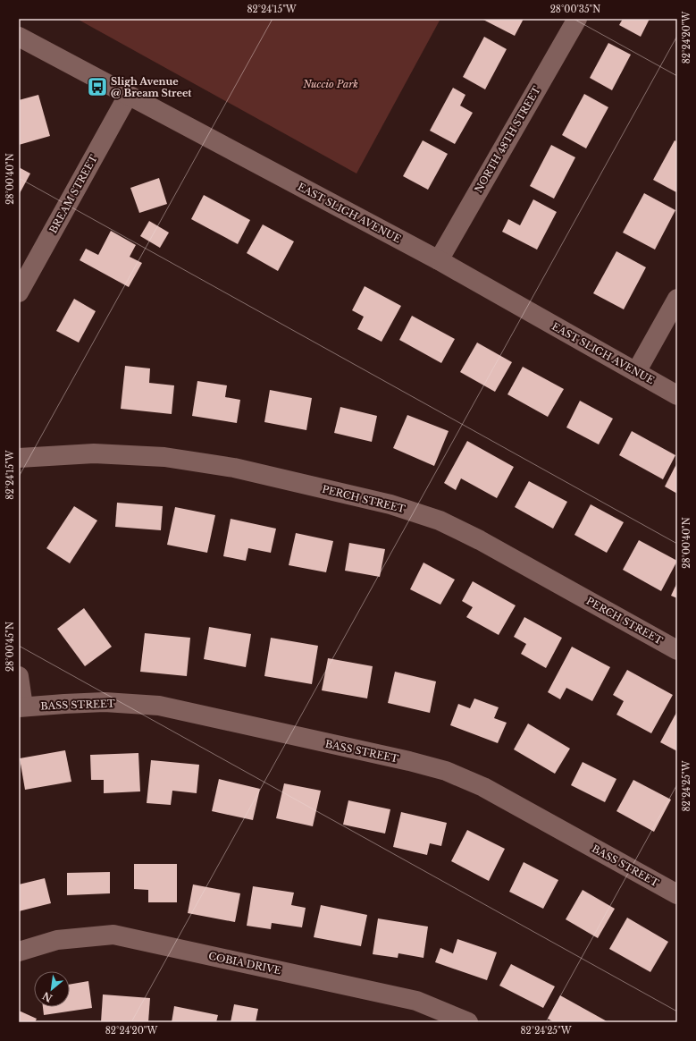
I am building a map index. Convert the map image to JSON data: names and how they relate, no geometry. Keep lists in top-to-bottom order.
{
  "streets": {
    "street": [
      "NORTH 48TH STREET",
      "BREAM STREET",
      "EAST SLIGH AVENUE",
      "PERCH STREET",
      "BASS STREET",
      "COBIA DRIVE"
    ]
  },
  "crossings": [
    ["NORTH 48TH STREET", "EAST SLIGH AVENUE"],
    ["BREAM STREET", "EAST SLIGH AVENUE"]
  ],
  "parks": ["Nuccio Park"],
  "places": {
    "bus stop": ["Sligh Avenue @ Bream Street"]
  },
  "north": "bottom left",
  "coordinates": [
    "82°24'15\"W",
    "28°00'35\"N",
    "82°24'20\"W",
    "28°00'40\"N",
    "28°00'45\"N",
    "82°24'25\"W"
  ]
}
